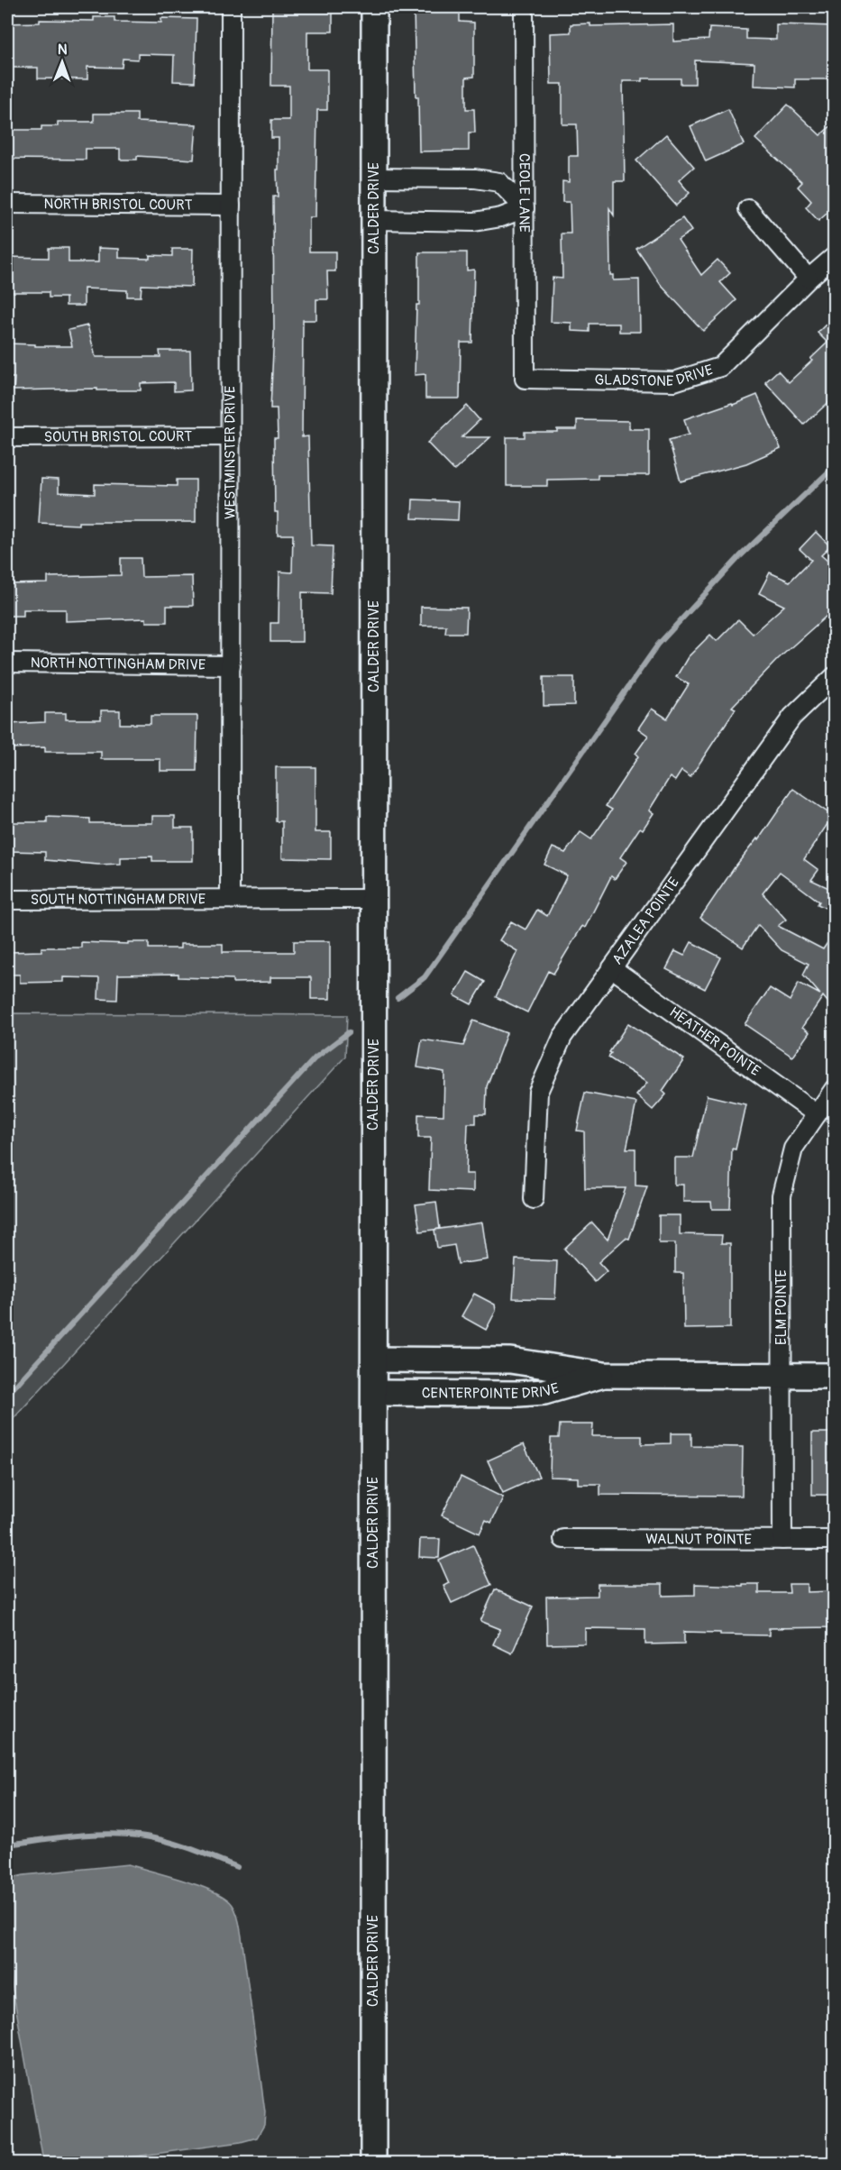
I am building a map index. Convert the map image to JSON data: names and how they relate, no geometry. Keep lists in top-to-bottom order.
{
  "streets": {
    "street": [
      "CEOLE LANE",
      "NORTH BRISTOL COURT",
      "CALDER DRIVE",
      "GLADSTONE DRIVE",
      "SOUTH BRISTOL COURT",
      "WESTMINSTER DRIVE",
      "NORTH NOTTINGHAM DRIVE",
      "SOUTH NOTTINGHAM DRIVE",
      "AZALEA POINTE",
      "HEATHER POINTE",
      "ELM POINTE",
      "CENTERPOINTE DRIVE",
      "WALNUT POINTE"
    ]
  },
  "crossings": [
    ["CEOLE LANE", "GLADSTONE DRIVE"],
    ["NORTH BRISTOL COURT", "WESTMINSTER DRIVE"],
    ["CALDER DRIVE", "SOUTH NOTTINGHAM DRIVE"],
    ["CALDER DRIVE", "CENTERPOINTE DRIVE"],
    ["SOUTH BRISTOL COURT", "WESTMINSTER DRIVE"],
    ["WESTMINSTER DRIVE", "NORTH NOTTINGHAM DRIVE"],
    ["WESTMINSTER DRIVE", "SOUTH NOTTINGHAM DRIVE"],
    ["AZALEA POINTE", "HEATHER POINTE"],
    ["HEATHER POINTE", "ELM POINTE"],
    ["ELM POINTE", "CENTERPOINTE DRIVE"],
    ["ELM POINTE", "WALNUT POINTE"]
  ],
  "north": "top"
}
